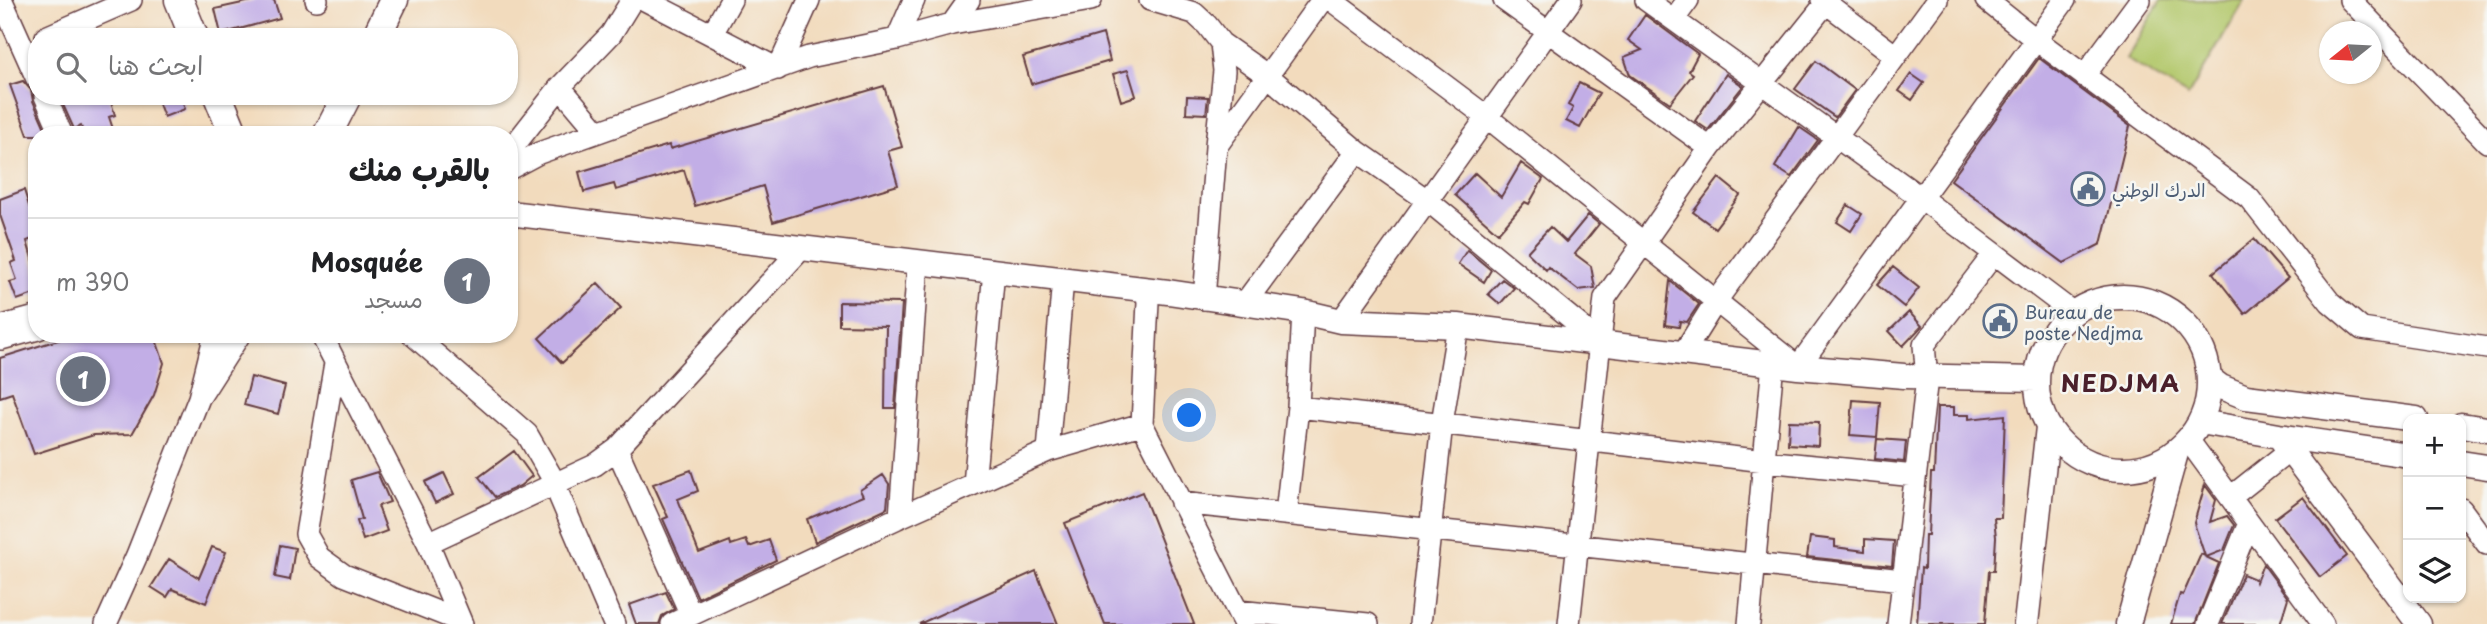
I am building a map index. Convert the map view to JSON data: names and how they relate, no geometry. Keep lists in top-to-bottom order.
{
  "districts": ["NEDJMA"],
  "places": {
    "public building": ["الدرك الوطني", "Bureau de poste Nedjma"]
  },
  "north": "left",
  "page": {
    "search": "ابحث هنا",
    "heading": "بالقرب منك",
    "list": [
      {
        "mark": "1",
        "name": "Mosquée",
        "note": "مسجد",
        "value": "390 m"
      }
    ],
    "pins": "1",
    "map_buttons": ["+", "−"]
  }
}
